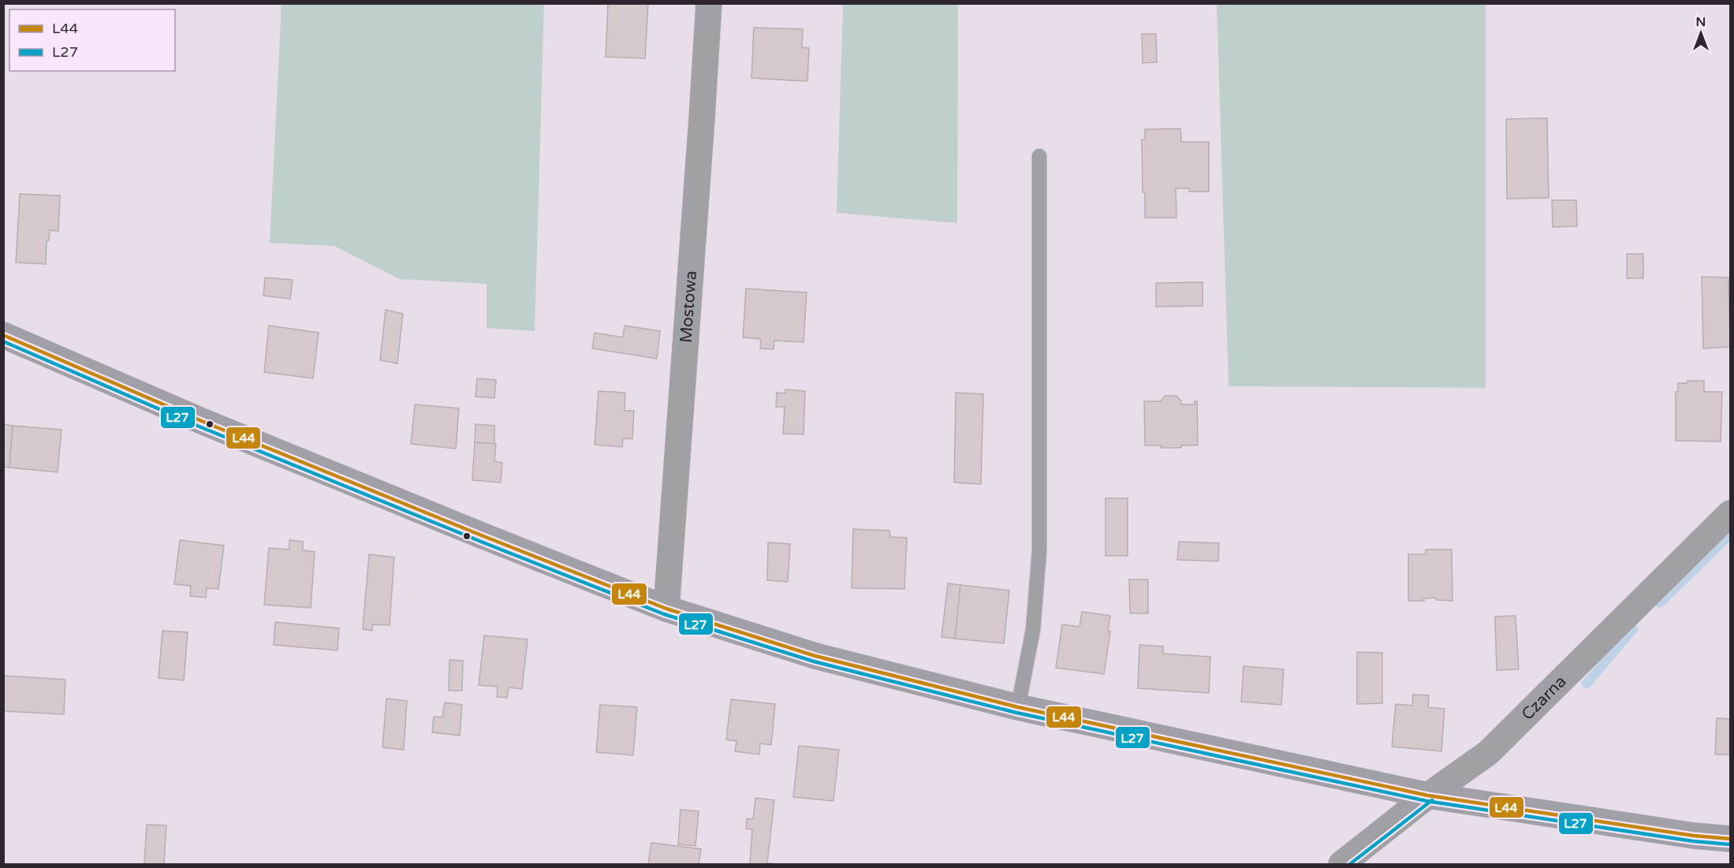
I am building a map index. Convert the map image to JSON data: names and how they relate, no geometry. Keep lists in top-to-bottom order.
{
  "streets": {
    "street": ["Mostowa", "Czarna"]
  },
  "lines": ["transit line L44", "transit line L27"],
  "legend": ["L44", "L27"],
  "north": "top"
}
